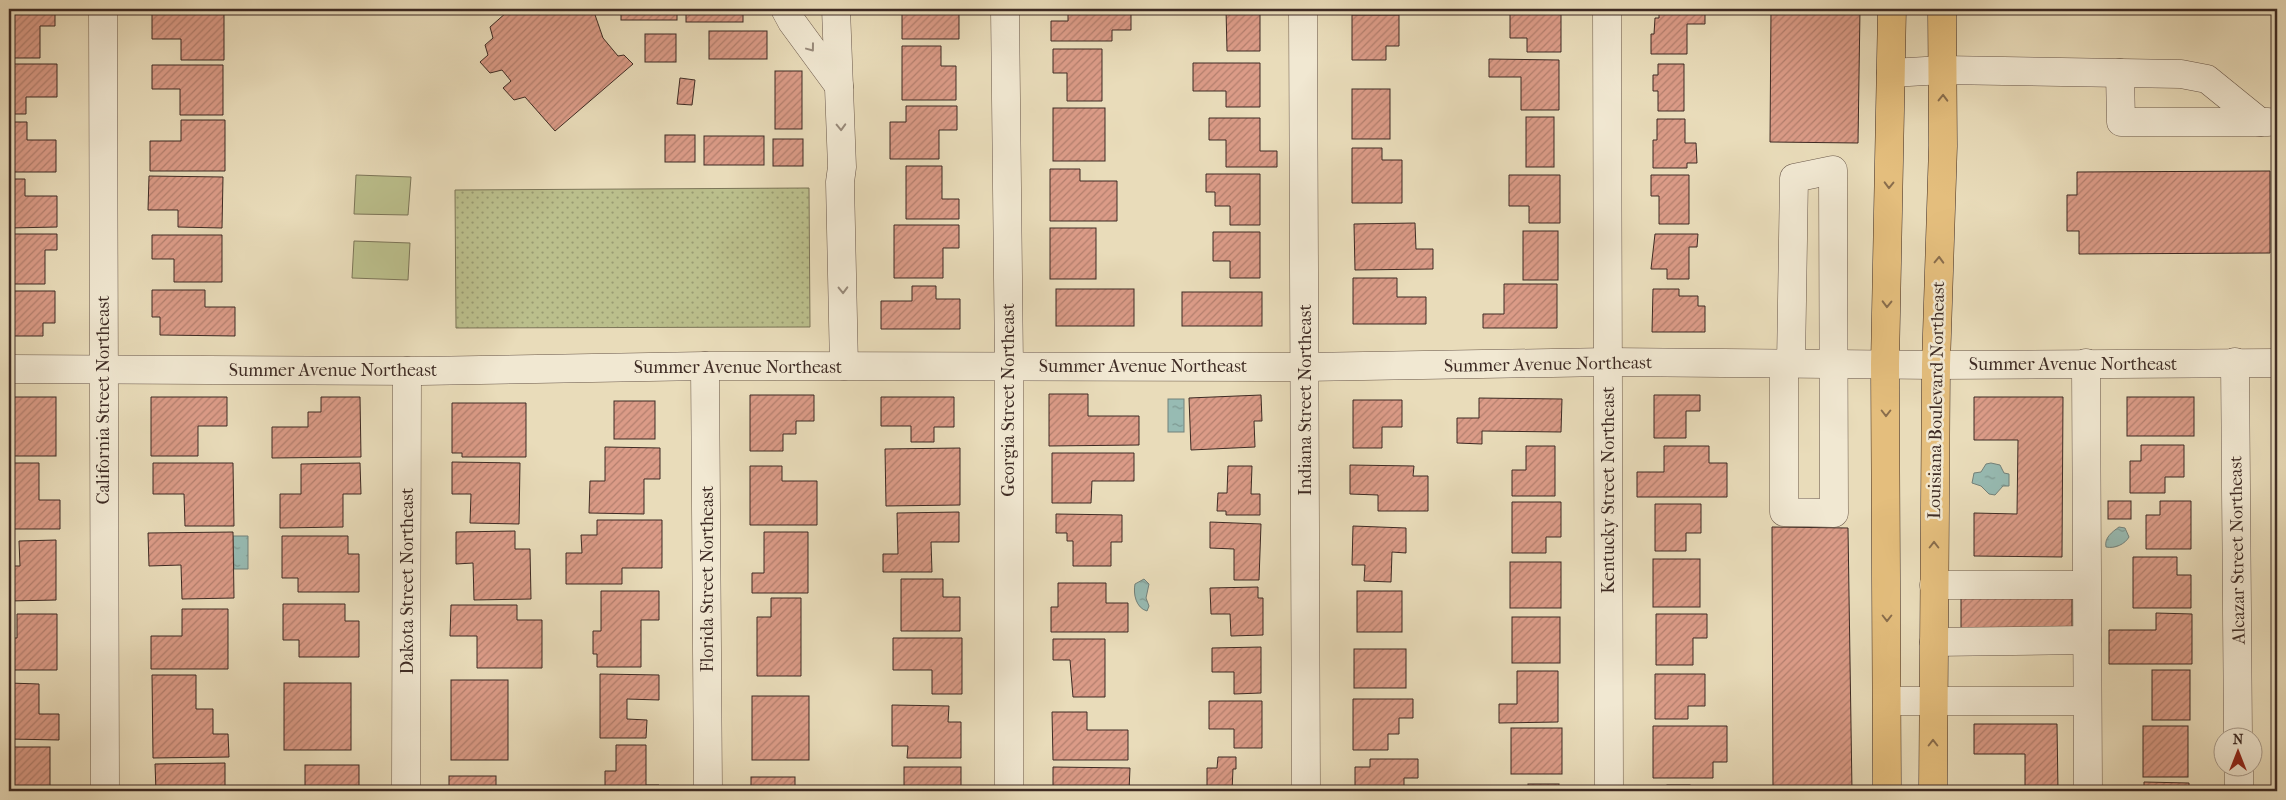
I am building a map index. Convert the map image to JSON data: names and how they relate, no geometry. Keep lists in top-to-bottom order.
{
  "streets": {
    "main road": ["Louisiana Boulevard Northeast"],
    "street": [
      "Summer Avenue Northeast",
      "California Street Northeast",
      "Georgia Street Northeast",
      "Indiana Street Northeast",
      "Kentucky Street Northeast",
      "Alcazar Street Northeast",
      "Florida Street Northeast",
      "Dakota Street Northeast"
    ]
  },
  "crossings": [
    ["Summer Avenue Northeast", "California Street Northeast"],
    ["Summer Avenue Northeast", "Georgia Street Northeast"],
    ["Summer Avenue Northeast", "Indiana Street Northeast"],
    ["Summer Avenue Northeast", "Louisiana Boulevard Northeast"],
    ["Summer Avenue Northeast", "Kentucky Street Northeast"],
    ["Summer Avenue Northeast", "Alcazar Street Northeast"],
    ["Summer Avenue Northeast", "Florida Street Northeast"],
    ["Summer Avenue Northeast", "Dakota Street Northeast"]
  ],
  "north": "top"
}
